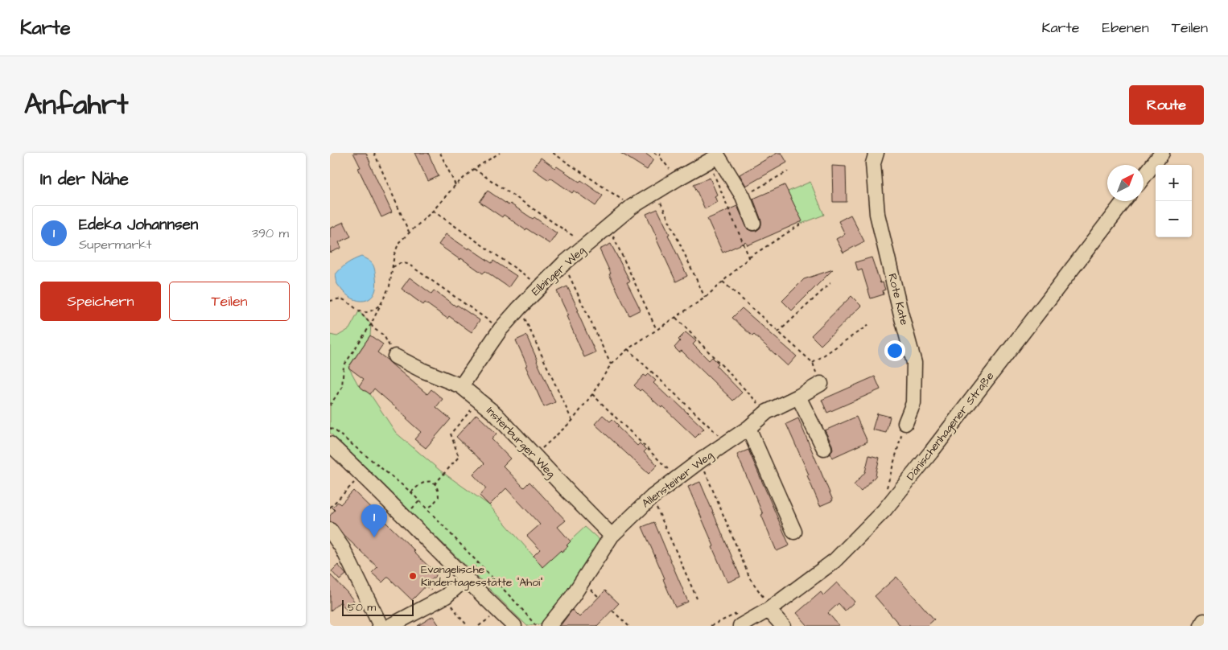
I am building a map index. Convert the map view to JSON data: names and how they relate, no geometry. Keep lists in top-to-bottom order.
{
  "streets": {
    "street": [
      "Elbinger Weg",
      "Rote Kate",
      "Dänischenhagener Straße",
      "Insterburger Weg",
      "Allensteiner Weg"
    ]
  },
  "crossings": [
    ["Elbinger Weg", "Insterburger Weg"],
    ["Insterburger Weg", "Allensteiner Weg"]
  ],
  "places": ["Evangelische Kindertagesstätte \"Ahoi\""],
  "scale_bar": "50 m",
  "north": "top right",
  "page": {
    "header": "Karte",
    "nav": ["Karte", "Ebenen", "Teilen"],
    "title": "Anfahrt",
    "buttons": [
      "Route",
      ["Speichern", "Teilen"]
    ],
    "heading": "In der Nähe",
    "map_buttons": ["+", "−"],
    "list": [
      {
        "mark": "1",
        "name": "Edeka Johannsen",
        "note": "Supermarkt",
        "value": "390 m"
      }
    ],
    "pins": "1",
    "scale": "50 m"
  }
}
